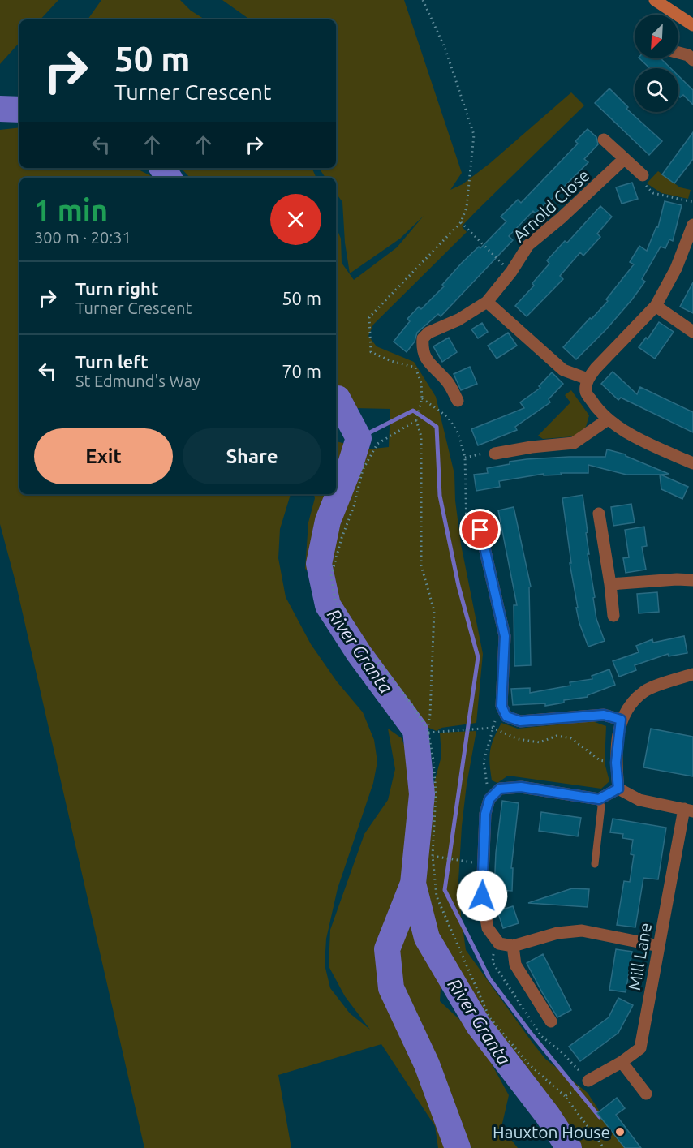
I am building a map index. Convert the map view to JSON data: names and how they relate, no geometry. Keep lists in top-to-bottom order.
{
  "streets": {
    "street": ["Arnold Close", "Mill Lane"]
  },
  "water": ["River Granta"],
  "places": ["Hauxton House"],
  "north": "bottom left",
  "page": {
    "turn": ["50 m", "Turner Crescent"],
    "heading": ["1 min", "300 m · 20:31"],
    "list": [
      {
        "name": "Turn right",
        "note": "Turner Crescent",
        "value": "50 m"
      },
      {
        "name": "Turn left",
        "note": "St Edmund's Way",
        "value": "70 m"
      }
    ],
    "buttons": ["Exit", "Share"]
  }
}
